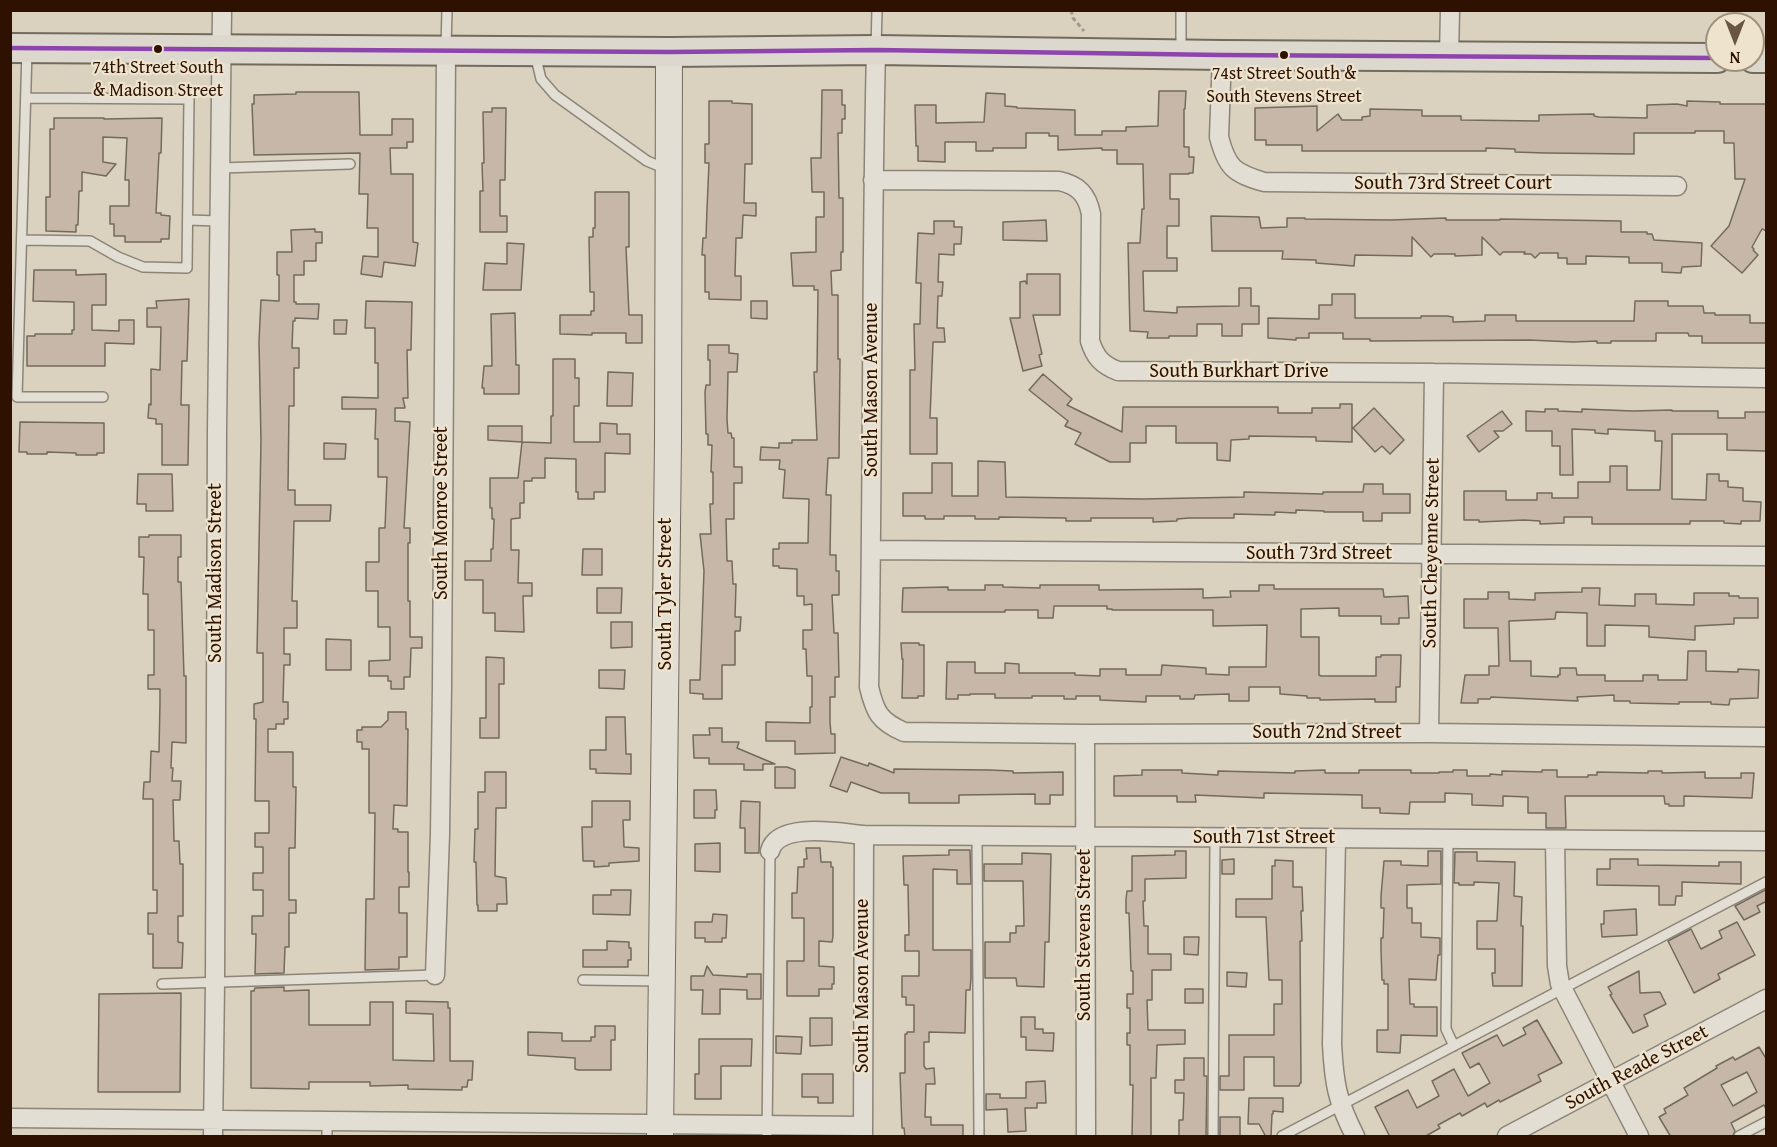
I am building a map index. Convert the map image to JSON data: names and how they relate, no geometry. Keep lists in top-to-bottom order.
{
  "streets": {
    "street": [
      "South 73rd Street Court",
      "South Burkhart Drive",
      "South Mason Avenue",
      "South Monroe Street",
      "South Cheyenne Street",
      "South 73rd Street",
      "South Madison Street",
      "South Tyler Street",
      "South 72nd Street",
      "South 71st Street",
      "South Stevens Street",
      "South Reade Street"
    ]
  },
  "crossings": [
    ["South Burkhart Drive", "South Mason Avenue"],
    ["South Burkhart Drive", "South Cheyenne Street"],
    ["South Mason Avenue", "South 73rd Street"],
    ["South Mason Avenue", "South 72nd Street"],
    ["South Mason Avenue", "South 71st Street"],
    ["South Cheyenne Street", "South 73rd Street"],
    ["South Cheyenne Street", "South 72nd Street"],
    ["South 72nd Street", "South Stevens Street"],
    ["South 71st Street", "South Stevens Street"]
  ],
  "places": ["74th Street South & Madison Street", "74st Street South & South Stevens Street"],
  "north": "bottom"
}
